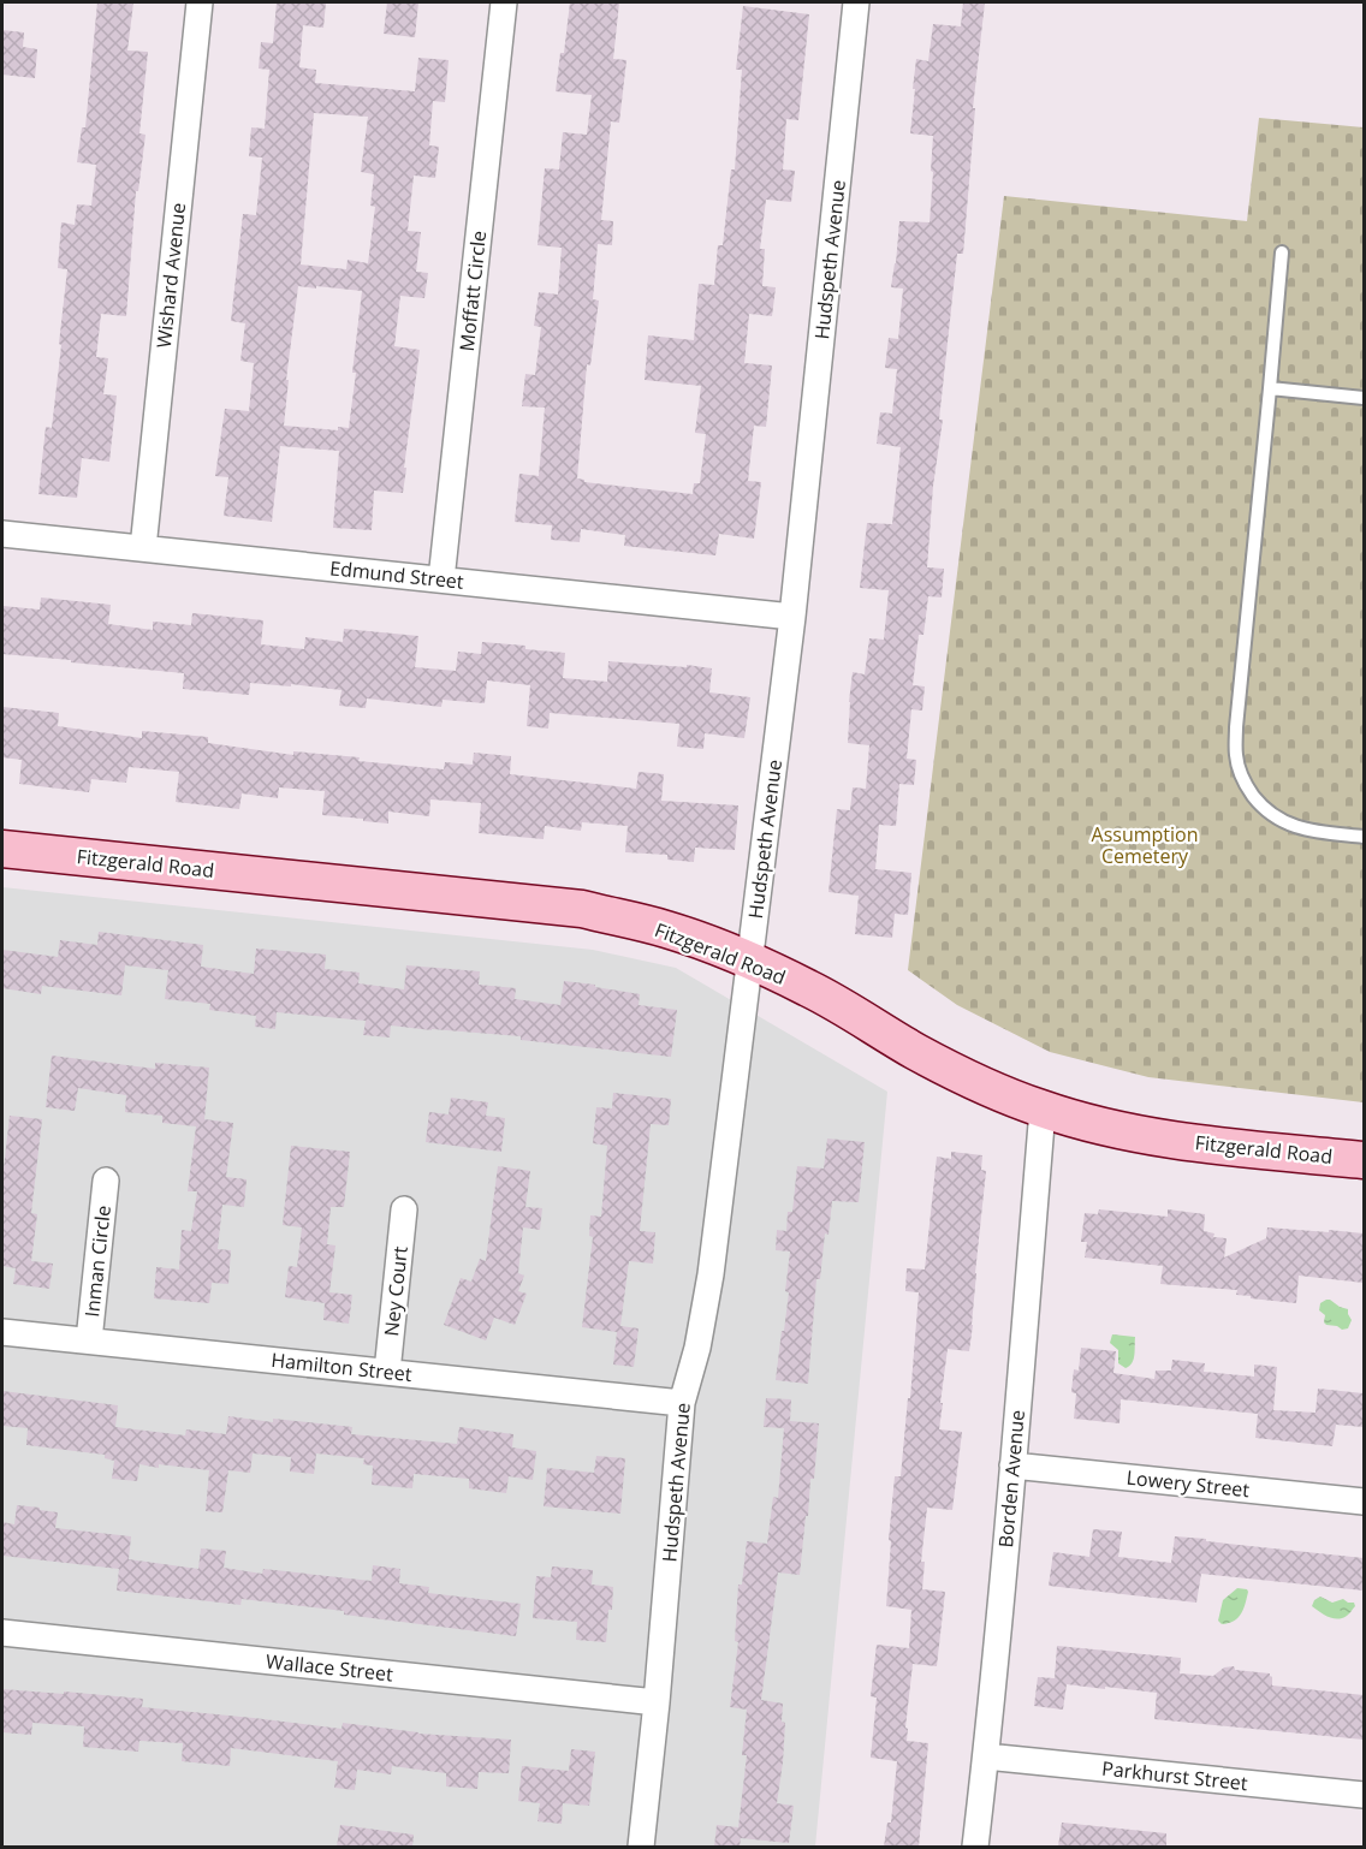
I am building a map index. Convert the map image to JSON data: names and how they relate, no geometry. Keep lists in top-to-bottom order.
{
  "streets": {
    "main road": ["Fitzgerald Road"],
    "street": [
      "Hudspeth Avenue",
      "Wishard Avenue",
      "Moffatt Circle",
      "Edmund Street",
      "Inman Circle",
      "Ney Court",
      "Hamilton Street",
      "Borden Avenue",
      "Lowery Street",
      "Wallace Street",
      "Parkhurst Street"
    ]
  },
  "crossings": [
    ["Hudspeth Avenue", "Edmund Street"],
    ["Hudspeth Avenue", "Fitzgerald Road"],
    ["Hudspeth Avenue", "Hamilton Street"],
    ["Hudspeth Avenue", "Wallace Street"],
    ["Wishard Avenue", "Edmund Street"],
    ["Moffatt Circle", "Edmund Street"],
    ["Fitzgerald Road", "Borden Avenue"],
    ["Inman Circle", "Hamilton Street"],
    ["Ney Court", "Hamilton Street"],
    ["Borden Avenue", "Lowery Street"],
    ["Borden Avenue", "Parkhurst Street"]
  ],
  "parks": ["Assumption Cemetery"]
}
